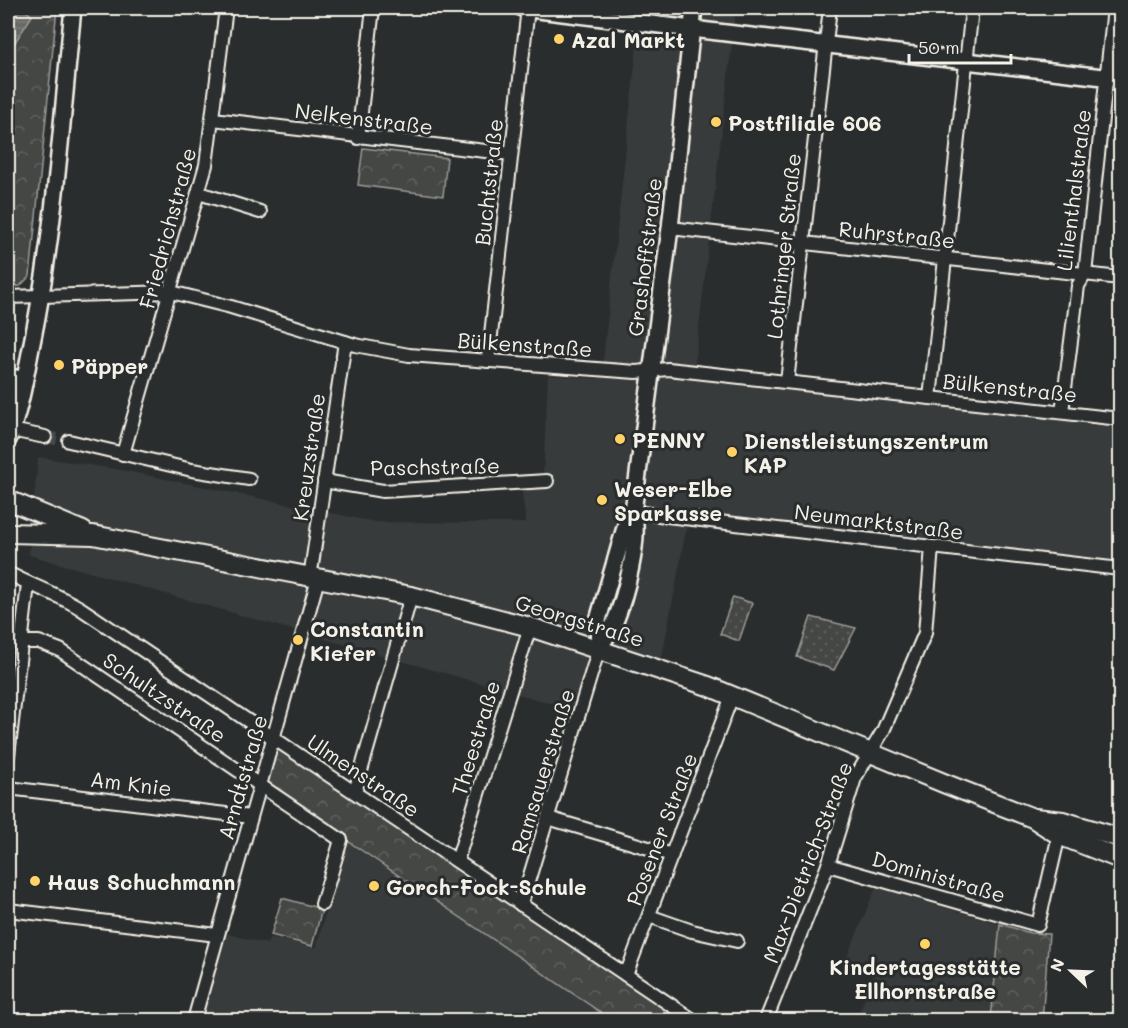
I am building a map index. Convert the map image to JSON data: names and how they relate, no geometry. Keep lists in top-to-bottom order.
{
  "streets": {
    "main road": ["Georgstraße"],
    "street": [
      "Nelkenstraße",
      "Buchtstraße",
      "Lilienthalstraße",
      "Friedrichstraße",
      "Ruhrstraße",
      "Lothringer Straße",
      "Grashoffstraße",
      "Bülkenstraße",
      "Kreuzstraße",
      "Paschstraße",
      "Neumarktstraße",
      "Schultzstraße",
      "Theestraße",
      "Ramsauerstraße",
      "Ulmenstraße",
      "Arndtstraße",
      "Am Knie",
      "Posener Straße",
      "Max-Dietrich-Straße",
      "Doministraße"
    ]
  },
  "crossings": [
    ["Nelkenstraße", "Buchtstraße"],
    ["Nelkenstraße", "Friedrichstraße"],
    ["Buchtstraße", "Bülkenstraße"],
    ["Lilienthalstraße", "Ruhrstraße"],
    ["Lilienthalstraße", "Bülkenstraße"],
    ["Friedrichstraße", "Bülkenstraße"],
    ["Ruhrstraße", "Lothringer Straße"],
    ["Ruhrstraße", "Grashoffstraße"],
    ["Lothringer Straße", "Bülkenstraße"],
    ["Grashoffstraße", "Bülkenstraße"],
    ["Grashoffstraße", "Neumarktstraße"],
    ["Grashoffstraße", "Georgstraße"],
    ["Grashoffstraße", "Ramsauerstraße"],
    ["Bülkenstraße", "Kreuzstraße"],
    ["Kreuzstraße", "Paschstraße"],
    ["Kreuzstraße", "Georgstraße"],
    ["Kreuzstraße", "Arndtstraße"],
    ["Neumarktstraße", "Max-Dietrich-Straße"],
    ["Georgstraße", "Theestraße"],
    ["Georgstraße", "Ramsauerstraße"],
    ["Georgstraße", "Arndtstraße"],
    ["Georgstraße", "Posener Straße"],
    ["Georgstraße", "Max-Dietrich-Straße"],
    ["Georgstraße", "Doministraße"],
    ["Schultzstraße", "Arndtstraße"],
    ["Theestraße", "Ulmenstraße"],
    ["Ramsauerstraße", "Ulmenstraße"],
    ["Ulmenstraße", "Arndtstraße"],
    ["Ulmenstraße", "Posener Straße"],
    ["Arndtstraße", "Am Knie"],
    ["Max-Dietrich-Straße", "Doministraße"]
  ],
  "places": [
    "Azal Markt",
    "Postfiliale 606",
    "Päpper",
    "PENNY",
    "Dienstleistungszentrum KAP",
    "Weser-Elbe Sparkasse",
    "Constantin Kiefer",
    "Haus Schuchmann",
    "Gorch-Fock-Schule",
    "Kindertagesstätte Ellhornstraße"
  ],
  "scale_bar": "50 m",
  "north": "top left"
}
